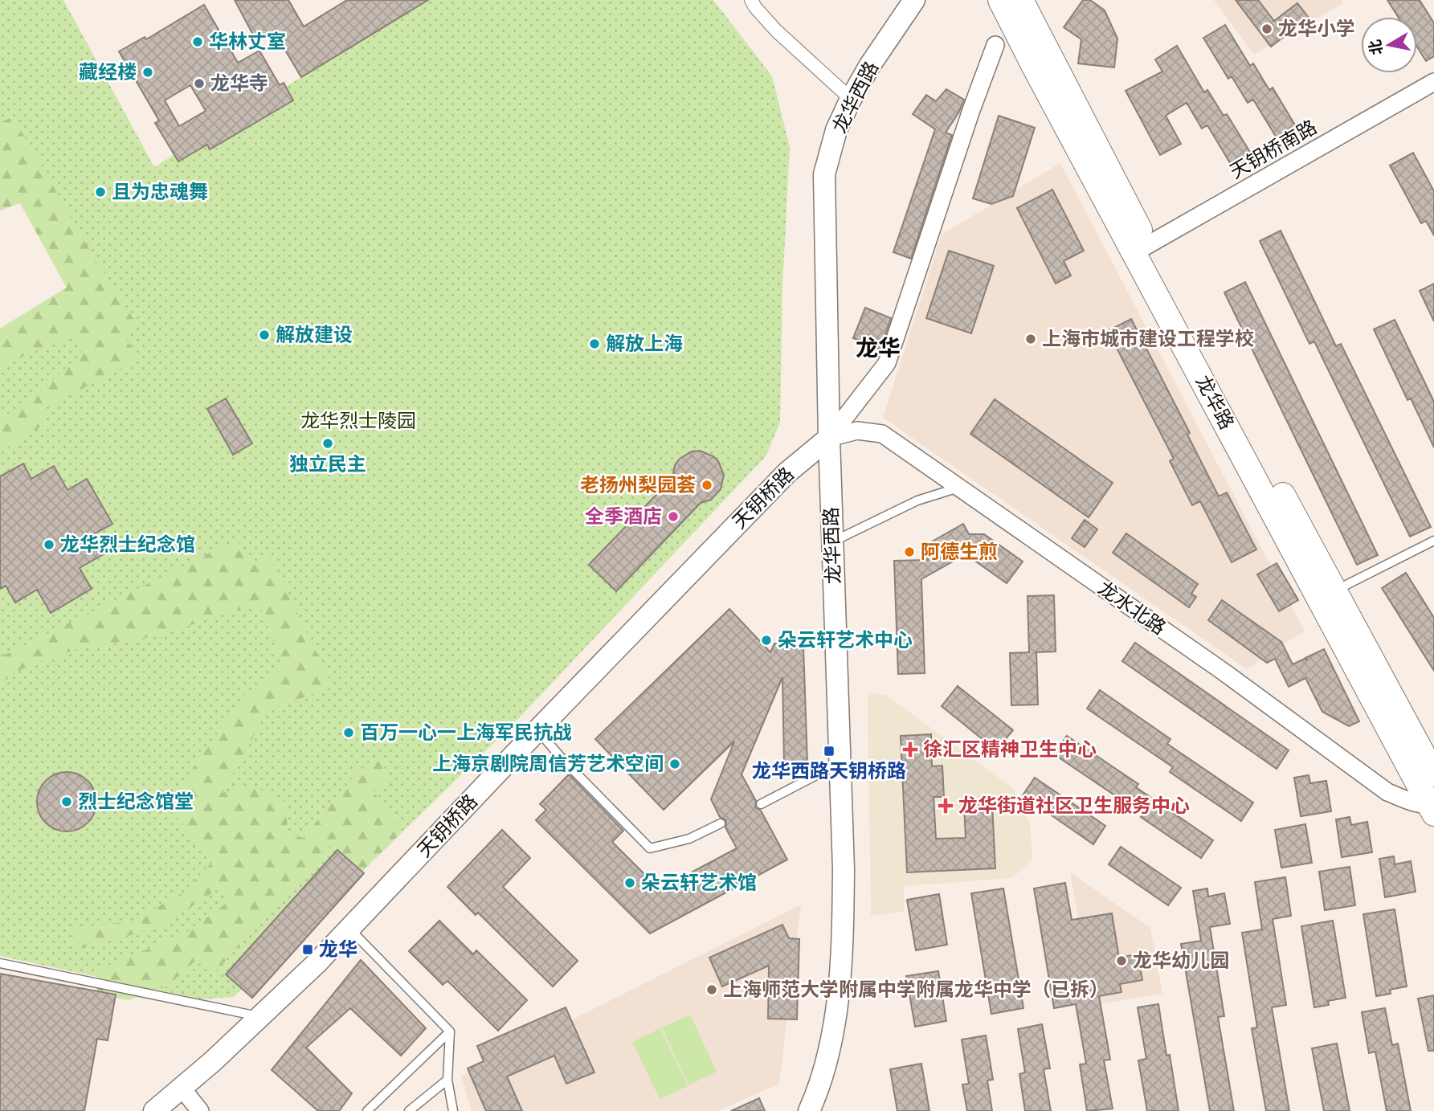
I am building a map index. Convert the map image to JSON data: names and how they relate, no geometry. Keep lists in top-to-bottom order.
{
  "streets": {
    "main road": ["龙华路"],
    "street": [
      "龙华西路",
      "天钥桥南路",
      "天钥桥路",
      "龙水北路"
    ]
  },
  "crossings": [
    ["龙华西路", "天钥桥路"],
    ["龙华西路", "龙水北路"],
    ["天钥桥南路", "龙华路"],
    ["龙华路", "龙水北路"],
    ["天钥桥路", "龙水北路"]
  ],
  "districts": ["龙华"],
  "parks": ["龙华烈士陵园"],
  "places": {
    "other": [
      "龙华小学",
      "华林丈室",
      "藏经楼",
      "龙华寺",
      "且为忠魂舞",
      "解放建设",
      "上海市城市建设工程学校",
      "解放上海",
      "独立民主",
      "老扬州梨园荟",
      "全季酒店",
      "龙华烈士纪念馆",
      "阿德生煎",
      "朵云轩艺术中心",
      "百万一心一上海军民抗战",
      "上海京剧院周信芳艺术空间",
      "烈士纪念馆堂",
      "朵云轩艺术馆",
      "龙华幼儿园",
      "上海师范大学附属中学附属龙华中学（已拆）"
    ],
    "health": ["徐汇区精神卫生中心", "龙华街道社区卫生服务中心"],
    "transit": ["龙华西路天钥桥路", "龙华"]
  },
  "north": "left"
}
